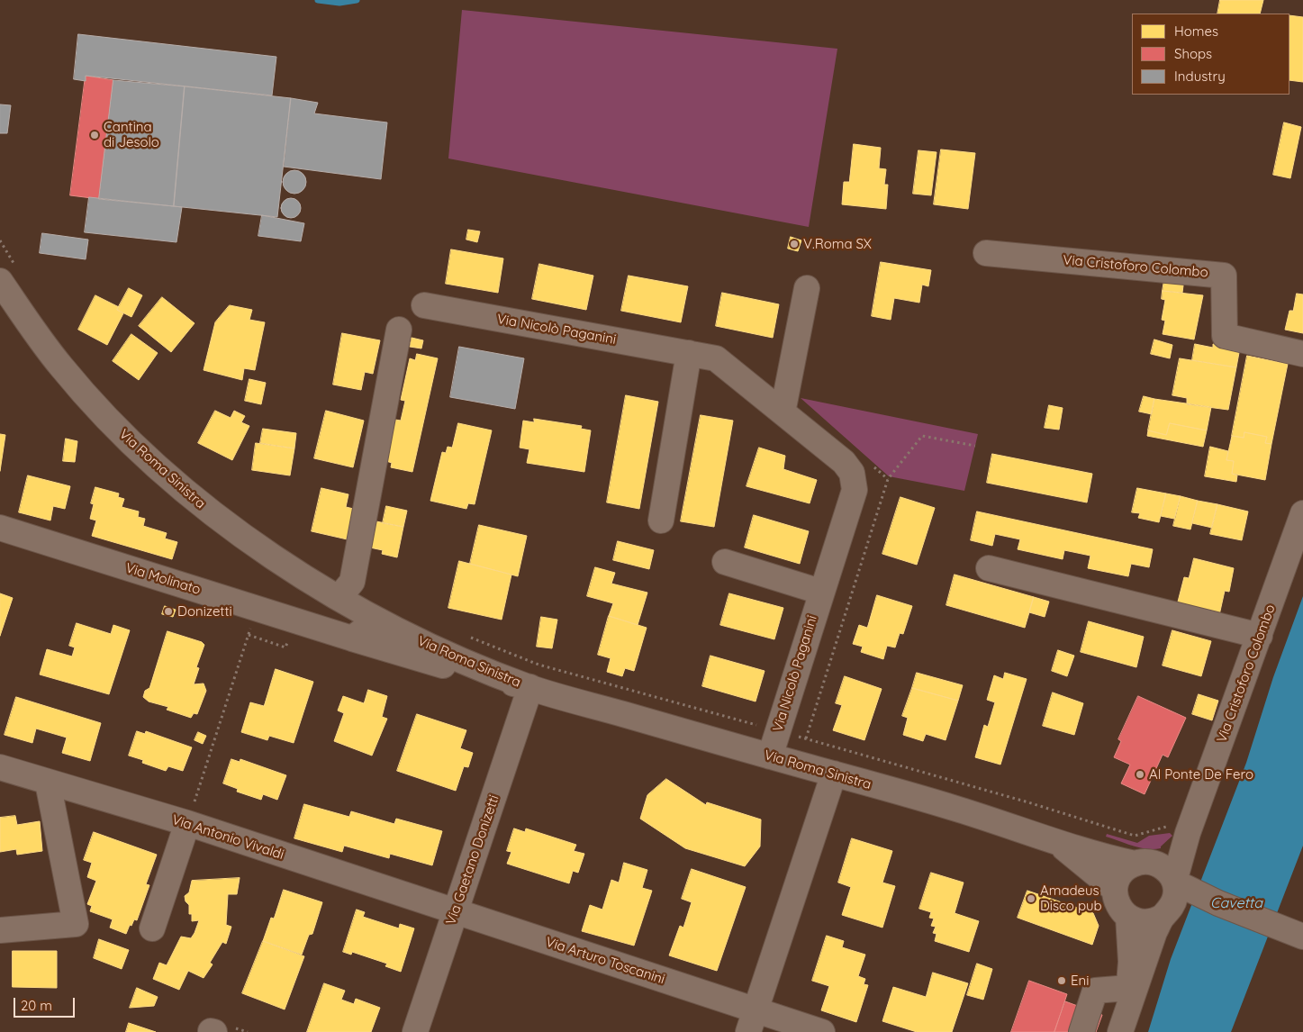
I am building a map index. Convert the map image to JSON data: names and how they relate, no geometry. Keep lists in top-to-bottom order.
{
  "streets": {
    "street": [
      "Via Cristoforo Colombo",
      "Via Nicolò Paganini",
      "Via Roma Sinistra",
      "Via Molinato",
      "Via Antonio Vivaldi",
      "Via Gaetano Donizetti",
      "Via Arturo Toscanini"
    ]
  },
  "crossings": [
    ["Via Cristoforo Colombo", "Via Roma Sinistra"],
    ["Via Nicolò Paganini", "Via Roma Sinistra"],
    ["Via Roma Sinistra", "Via Molinato"],
    ["Via Roma Sinistra", "Via Gaetano Donizetti"],
    ["Via Molinato", "Via Gaetano Donizetti"],
    ["Via Antonio Vivaldi", "Via Gaetano Donizetti"],
    ["Via Antonio Vivaldi", "Via Arturo Toscanini"],
    ["Via Gaetano Donizetti", "Via Arturo Toscanini"]
  ],
  "water": ["Cavetta"],
  "places": [
    "Cantina di Jesolo",
    "V.Roma SX",
    "Donizetti",
    "Al Ponte De Fero",
    "Amadeus Disco pub",
    "Eni"
  ],
  "legend": ["Homes", "Shops", "Industry"],
  "scale_bar": "20 m"
}
